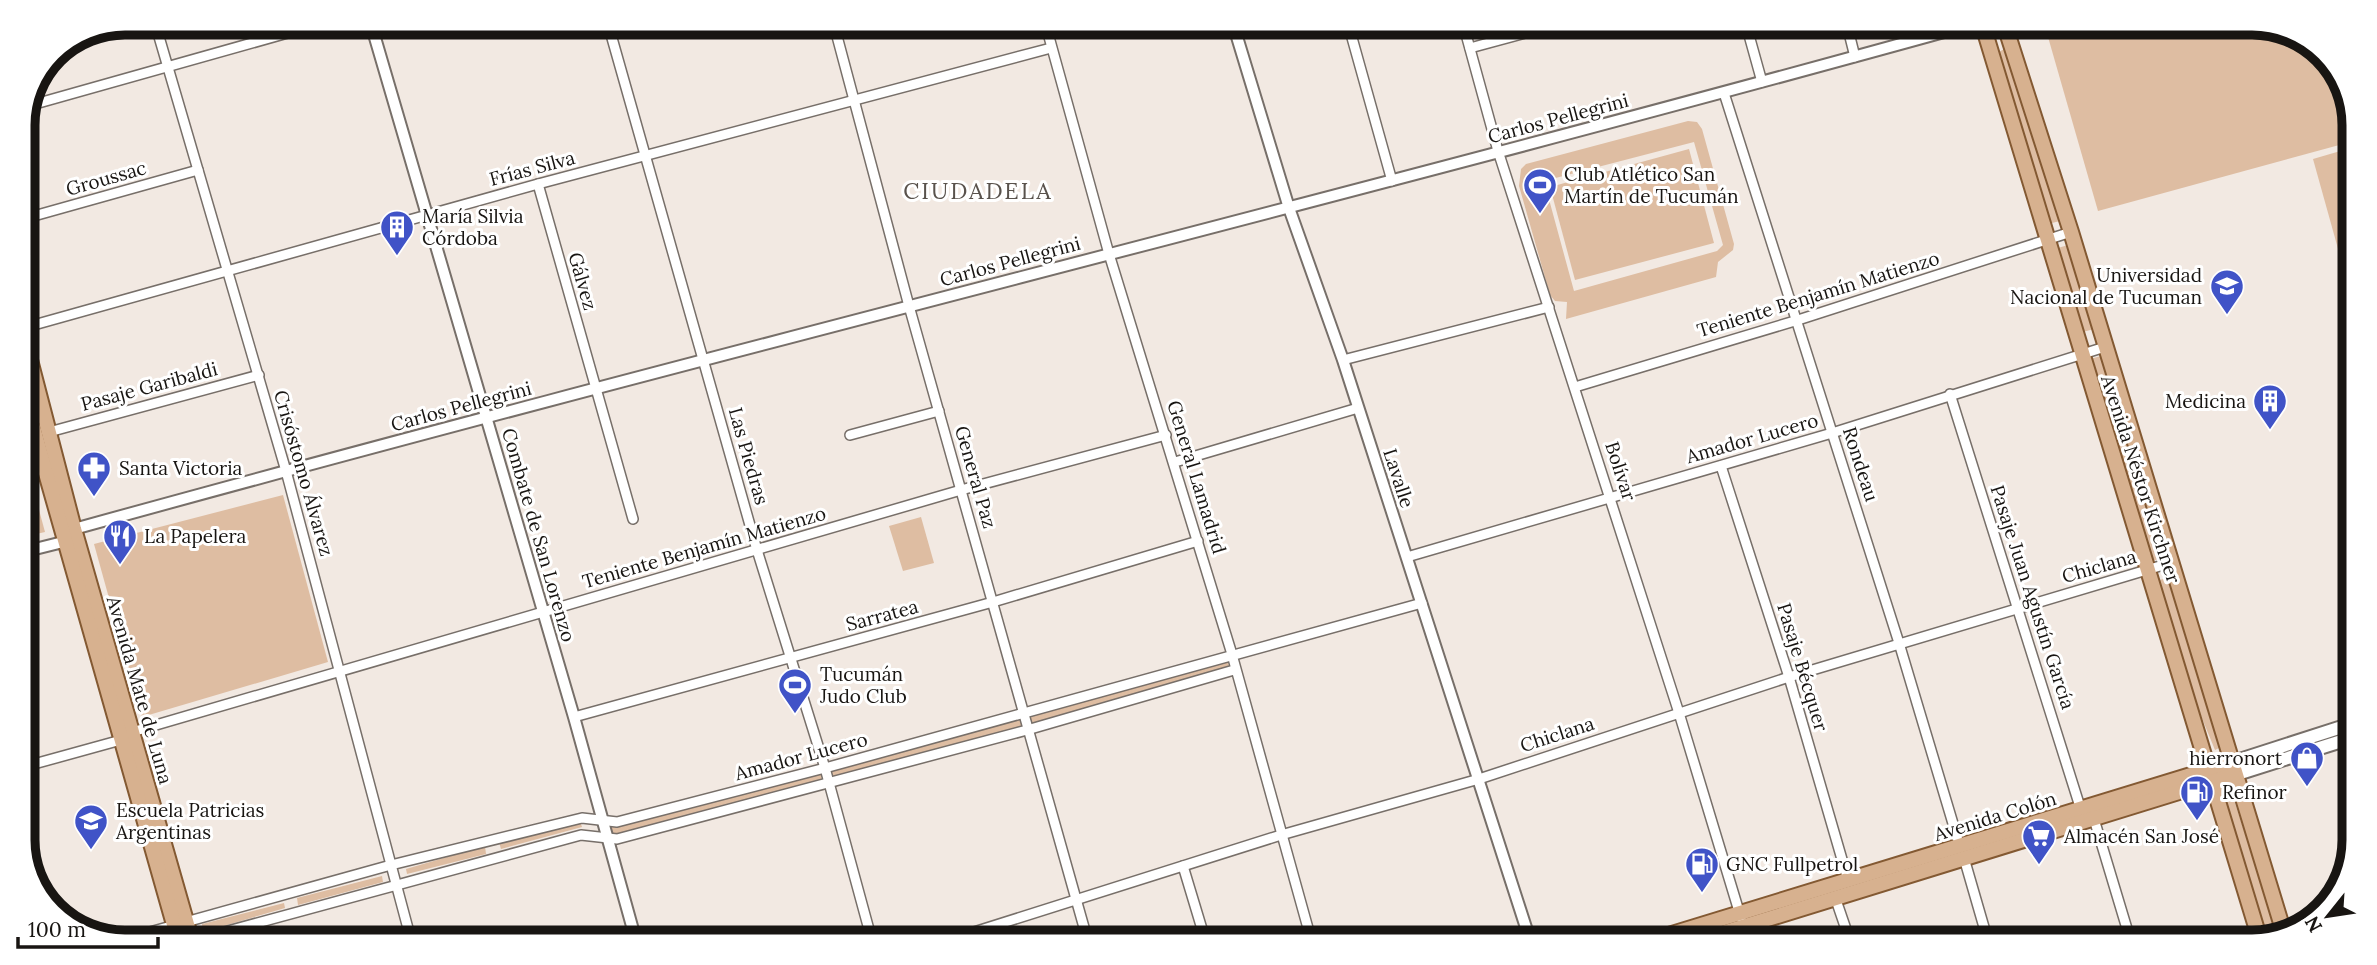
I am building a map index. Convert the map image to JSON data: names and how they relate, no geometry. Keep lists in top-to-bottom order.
{
  "streets": {
    "main road": ["Avenida Néstor Kirchner", "Avenida Mate de Luna", "Avenida Colón"],
    "street": [
      "Carlos Pellegrini",
      "Frías Silva",
      "Groussac",
      "Gálvez",
      "Teniente Benjamín Matienzo",
      "Pasaje Garibaldi",
      "Amador Lucero",
      "Las Piedras",
      "Rondeau",
      "Bolívar",
      "Crisóstomo Álvarez",
      "General Paz",
      "General Lamadrid",
      "Lavalle",
      "Combate de San Lorenzo",
      "Chiclana",
      "Pasaje Juan Agustín García",
      "Sarratea",
      "Pasaje Bécquer"
    ]
  },
  "crossings": [
    ["Carlos Pellegrini", "Gálvez"],
    ["Carlos Pellegrini", "Las Piedras"],
    ["Carlos Pellegrini", "Rondeau"],
    ["Carlos Pellegrini", "Bolívar"],
    ["Carlos Pellegrini", "Crisóstomo Álvarez"],
    ["Carlos Pellegrini", "General Paz"],
    ["Carlos Pellegrini", "General Lamadrid"],
    ["Carlos Pellegrini", "Lavalle"],
    ["Carlos Pellegrini", "Combate de San Lorenzo"],
    ["Carlos Pellegrini", "Avenida Mate de Luna"],
    ["Frías Silva", "Gálvez"],
    ["Frías Silva", "Las Piedras"],
    ["Frías Silva", "Crisóstomo Álvarez"],
    ["Frías Silva", "General Paz"],
    ["Frías Silva", "General Lamadrid"],
    ["Frías Silva", "Combate de San Lorenzo"],
    ["Groussac", "Crisóstomo Álvarez"],
    ["Teniente Benjamín Matienzo", "Las Piedras"],
    ["Teniente Benjamín Matienzo", "Rondeau"],
    ["Teniente Benjamín Matienzo", "Bolívar"],
    ["Teniente Benjamín Matienzo", "Crisóstomo Álvarez"],
    ["Teniente Benjamín Matienzo", "General Paz"],
    ["Teniente Benjamín Matienzo", "General Lamadrid"],
    ["Teniente Benjamín Matienzo", "Avenida Néstor Kirchner"],
    ["Teniente Benjamín Matienzo", "Combate de San Lorenzo"],
    ["Teniente Benjamín Matienzo", "Avenida Mate de Luna"],
    ["Pasaje Garibaldi", "Crisóstomo Álvarez"],
    ["Pasaje Garibaldi", "Avenida Mate de Luna"],
    ["Amador Lucero", "Las Piedras"],
    ["Amador Lucero", "Rondeau"],
    ["Amador Lucero", "Bolívar"],
    ["Amador Lucero", "Crisóstomo Álvarez"],
    ["Amador Lucero", "General Paz"],
    ["Amador Lucero", "General Lamadrid"],
    ["Amador Lucero", "Lavalle"],
    ["Amador Lucero", "Avenida Néstor Kirchner"],
    ["Amador Lucero", "Combate de San Lorenzo"],
    ["Amador Lucero", "Pasaje Juan Agustín García"],
    ["Amador Lucero", "Pasaje Bécquer"],
    ["Amador Lucero", "Avenida Mate de Luna"],
    ["Las Piedras", "Sarratea"],
    ["Rondeau", "Chiclana"],
    ["Rondeau", "Avenida Colón"],
    ["Bolívar", "Chiclana"],
    ["Bolívar", "Avenida Colón"],
    ["General Paz", "Chiclana"],
    ["General Paz", "Sarratea"],
    ["General Lamadrid", "Chiclana"],
    ["General Lamadrid", "Sarratea"],
    ["Lavalle", "Chiclana"],
    ["Avenida Néstor Kirchner", "Chiclana"],
    ["Avenida Néstor Kirchner", "Avenida Colón"],
    ["Combate de San Lorenzo", "Sarratea"],
    ["Chiclana", "Pasaje Juan Agustín García"],
    ["Chiclana", "Pasaje Bécquer"],
    ["Pasaje Juan Agustín García", "Avenida Colón"],
    ["Pasaje Bécquer", "Avenida Colón"]
  ],
  "districts": ["CIUDADELA"],
  "places": {
    "sports": ["Club Atlético San Martín de Tucumán", "Tucumán Judo Club"],
    "building": ["María Silvia Córdoba", "Medicina"],
    "school or university": ["Universidad Nacional de Tucuman", "Escuela Patricias Argentinas"],
    "pharmacy": ["Santa Victoria"],
    "restaurant": ["La Papelera"],
    "shop": ["hierronort"],
    "fuel station": ["Refinor", "GNC Fullpetrol"],
    "supermarket": ["Almacén San José"]
  },
  "scale_bar": "100 m",
  "north": "bottom left"
}
